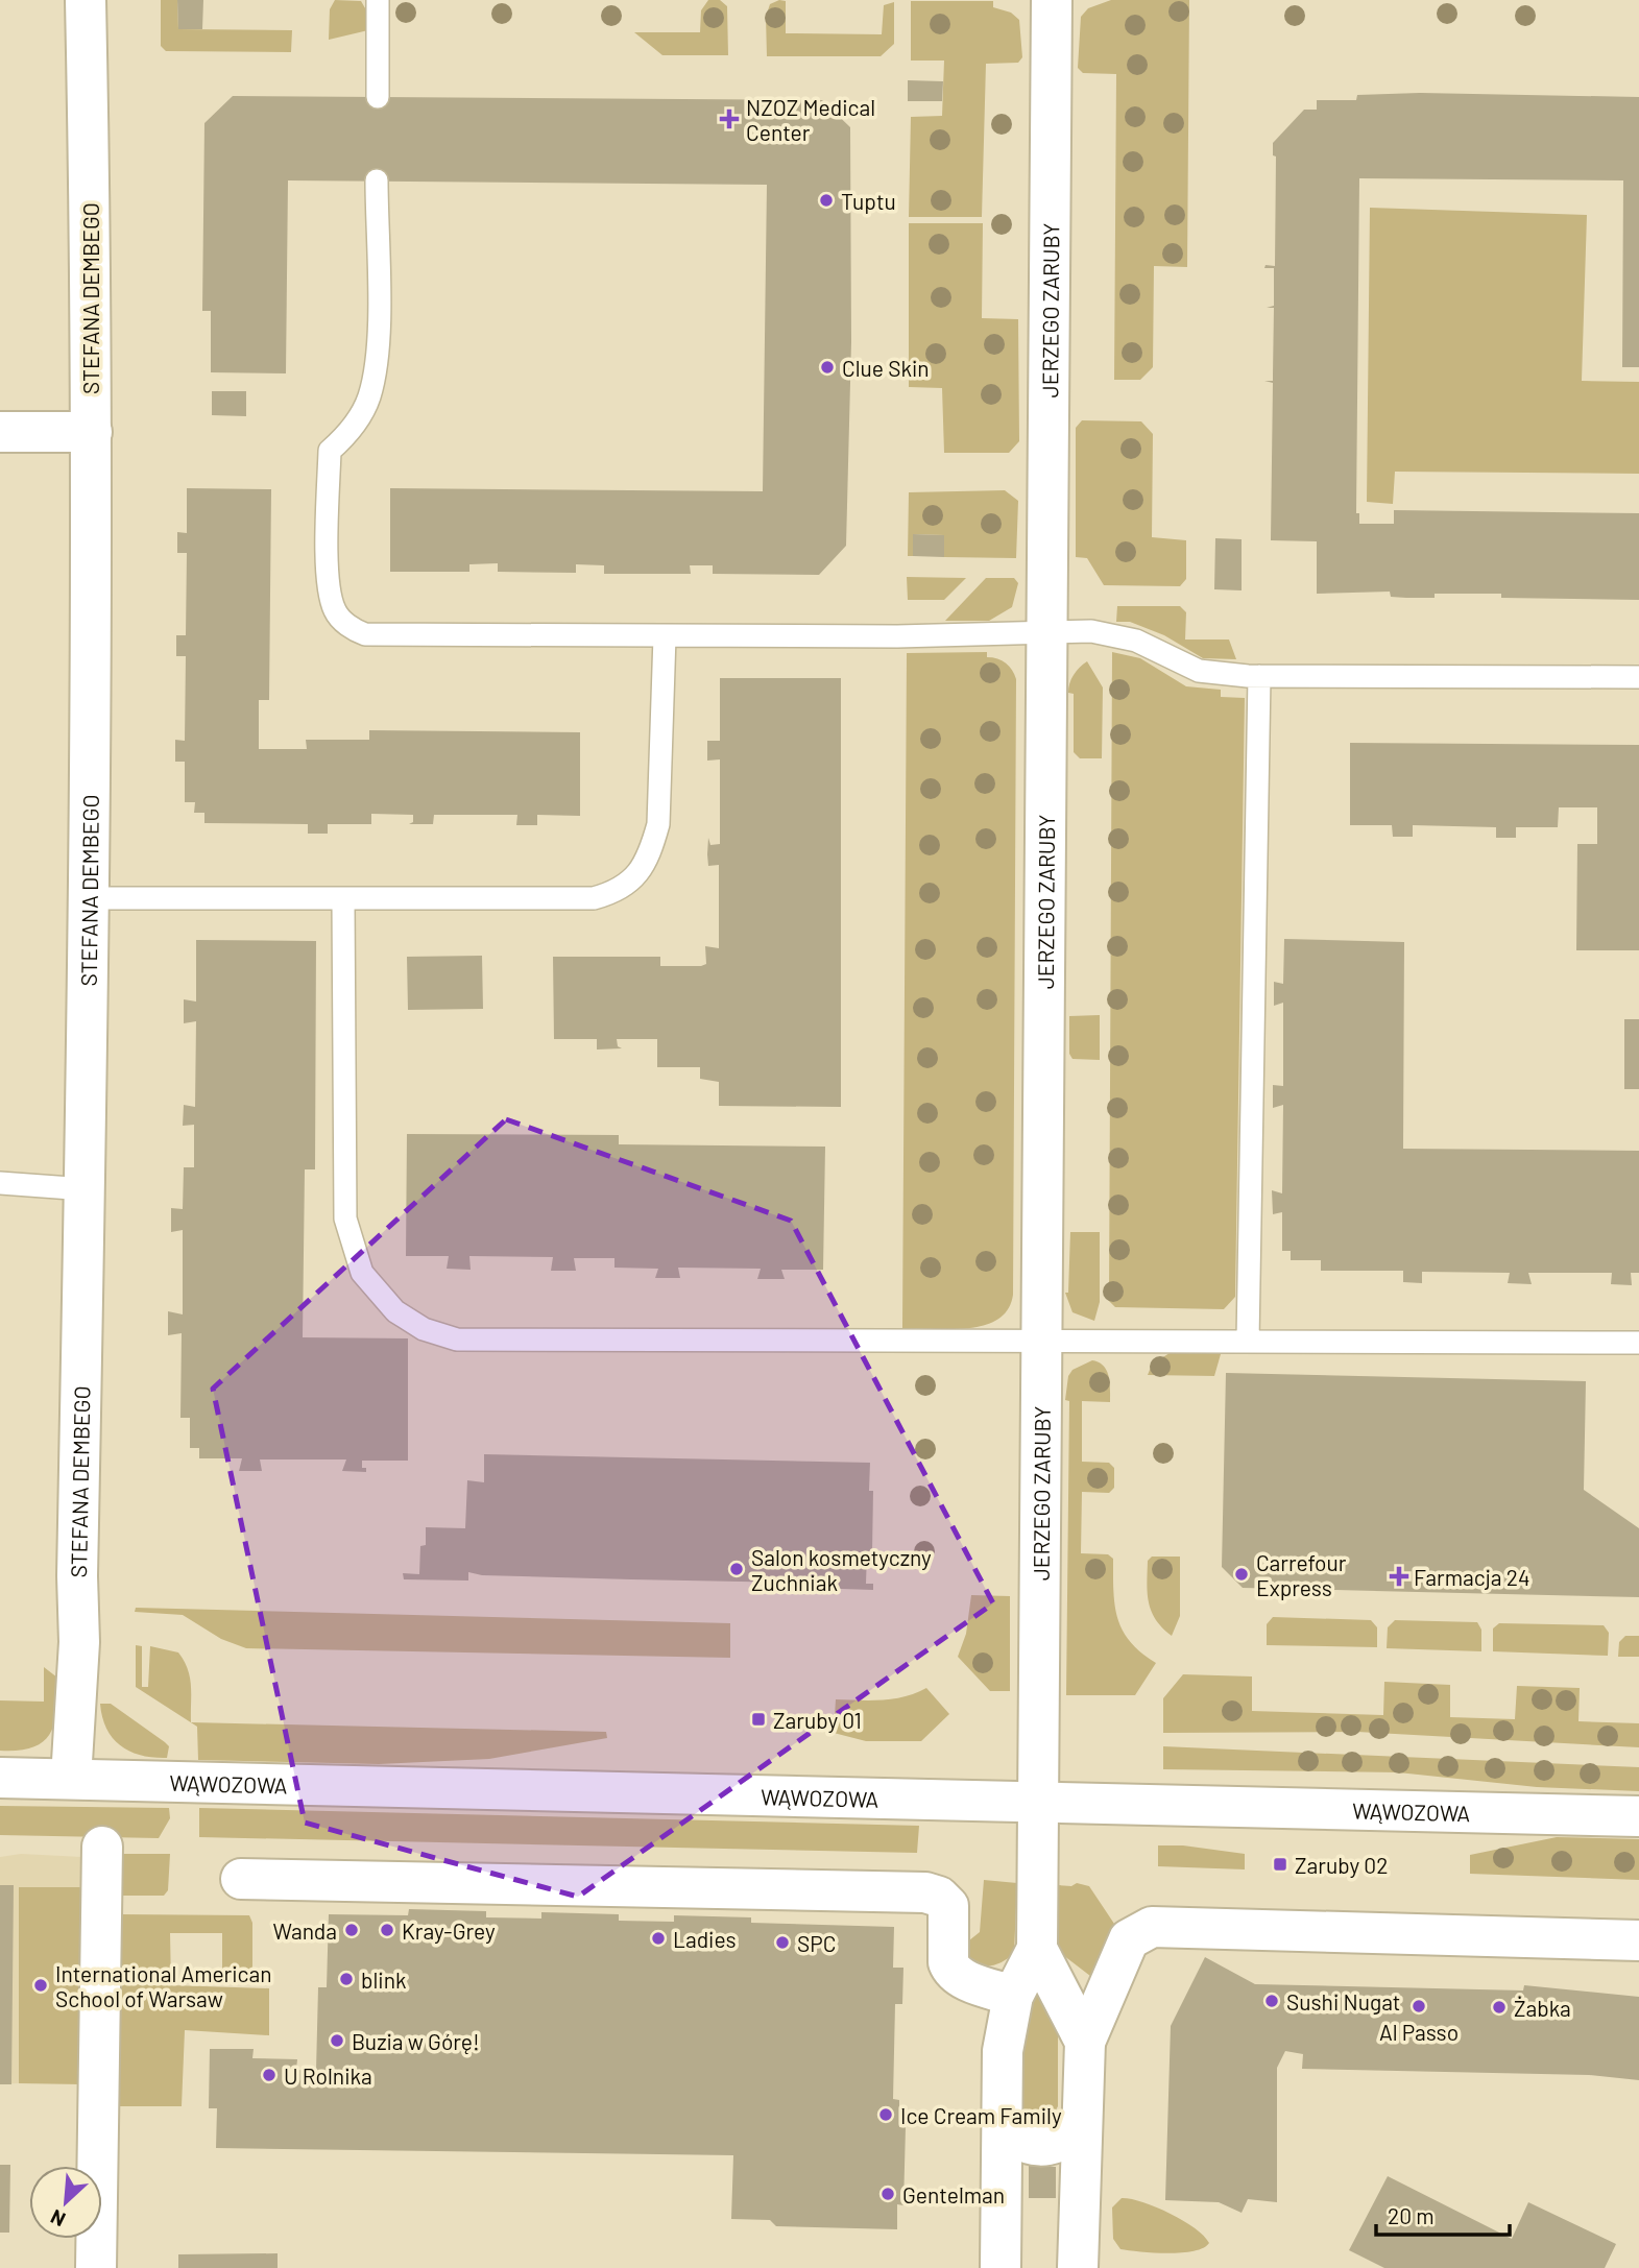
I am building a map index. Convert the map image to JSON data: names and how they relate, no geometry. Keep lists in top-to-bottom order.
{
  "streets": {
    "street": ["STEFANA DEMBEGO", "JERZEGO ZARUBY", "WĄWOZOWA"]
  },
  "crossings": [
    ["STEFANA DEMBEGO", "WĄWOZOWA"],
    ["JERZEGO ZARUBY", "WĄWOZOWA"]
  ],
  "places": {
    "health": ["NZOZ Medical Center", "Farmacja 24"],
    "other": [
      "Tuptu",
      "Clue Skin",
      "Salon kosmetyczny Zuchniak",
      "Carrefour Express",
      "Wanda",
      "Kray-Grey",
      "Ladies",
      "SPC",
      "blink",
      "International American School of Warsaw",
      "Sushi Nugat",
      "Al Passo",
      "Żabka",
      "Buzia w Górę!",
      "U Rolnika",
      "Ice Cream Family",
      "Gentelman"
    ],
    "transit": ["Zaruby 01", "Zaruby 02"]
  },
  "scale_bar": "20 m",
  "north": "bottom left"
}
